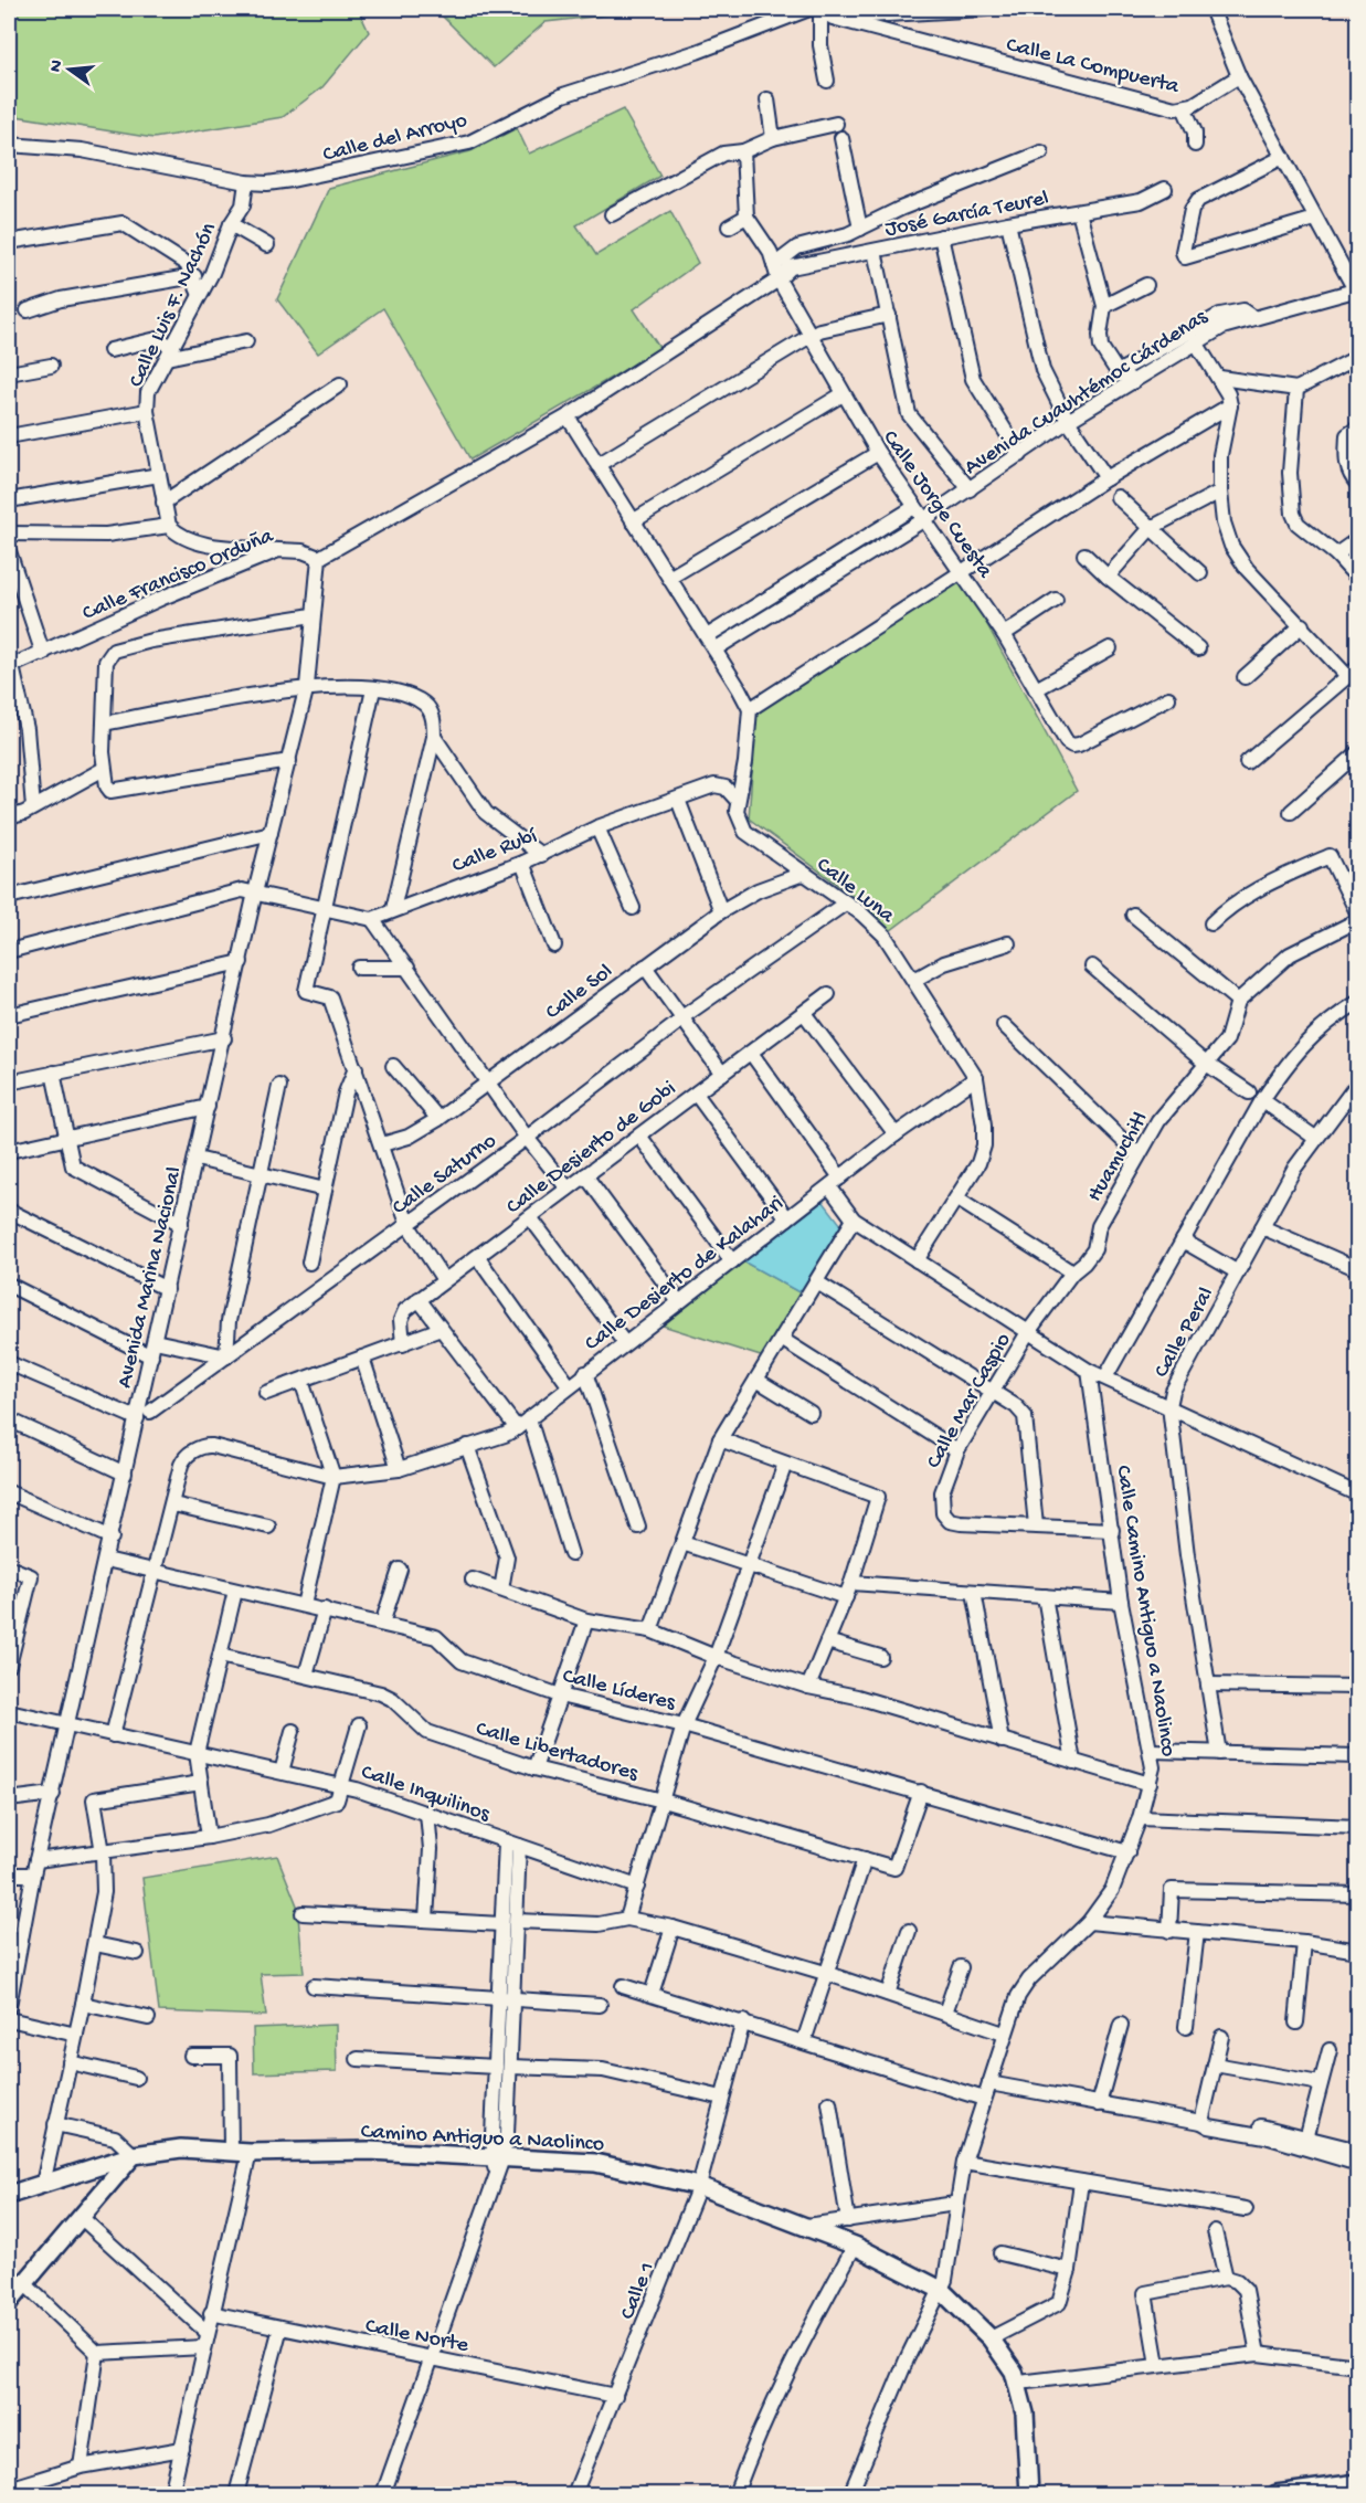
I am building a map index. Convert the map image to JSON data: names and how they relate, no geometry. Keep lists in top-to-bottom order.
{
  "streets": {
    "main road": ["Camino Antiguo a Naolinco"],
    "street": [
      "Calle La Compuerta",
      "Calle del Arroyo",
      "José García Teurel",
      "Calle Luis F. Nachón",
      "Avenida Cuauhtémoc Cárdenas",
      "Calle Jorge Cuesta",
      "Calle Francisco Orduña",
      "Calle Rubí",
      "Calle Luna",
      "Calle Sol",
      "Calle Desierto de Gobi",
      "Huamuchitl",
      "Calle Saturno",
      "Calle Desierto de Kalahari",
      "Avenida Marina Nacional",
      "Calle Peral",
      "Calle Mar Caspio",
      "Calle Camino Antiguo a Naolinco",
      "Calle Líderes",
      "Calle Libertadores",
      "Calle Inquilinos",
      "Calle 1",
      "Calle Norte"
    ]
  },
  "crossings": [
    ["Calle La Compuerta", "Calle del Arroyo"],
    ["Calle del Arroyo", "Calle Luis F. Nachón"],
    ["José García Teurel", "Calle Jorge Cuesta"],
    ["Avenida Cuauhtémoc Cárdenas", "Calle Jorge Cuesta"],
    ["Calle Francisco Orduña", "Avenida Marina Nacional"],
    ["Calle Rubí", "Calle Luna"],
    ["Calle Luna", "Calle Sol"],
    ["Calle Luna", "Calle Saturno"],
    ["Calle Luna", "Calle Desierto de Kalahari"],
    ["Huamuchitl", "Calle Mar Caspio"],
    ["Avenida Marina Nacional", "Calle Líderes"],
    ["Avenida Marina Nacional", "Calle Inquilinos"],
    ["Calle Mar Caspio", "Calle Camino Antiguo a Naolinco"],
    ["Calle Camino Antiguo a Naolinco", "Calle Líderes"],
    ["Calle Camino Antiguo a Naolinco", "Camino Antiguo a Naolinco"],
    ["Calle Líderes", "Calle Libertadores"],
    ["Camino Antiguo a Naolinco", "Calle 1"],
    ["Calle 1", "Calle Norte"]
  ],
  "north": "left"
}
